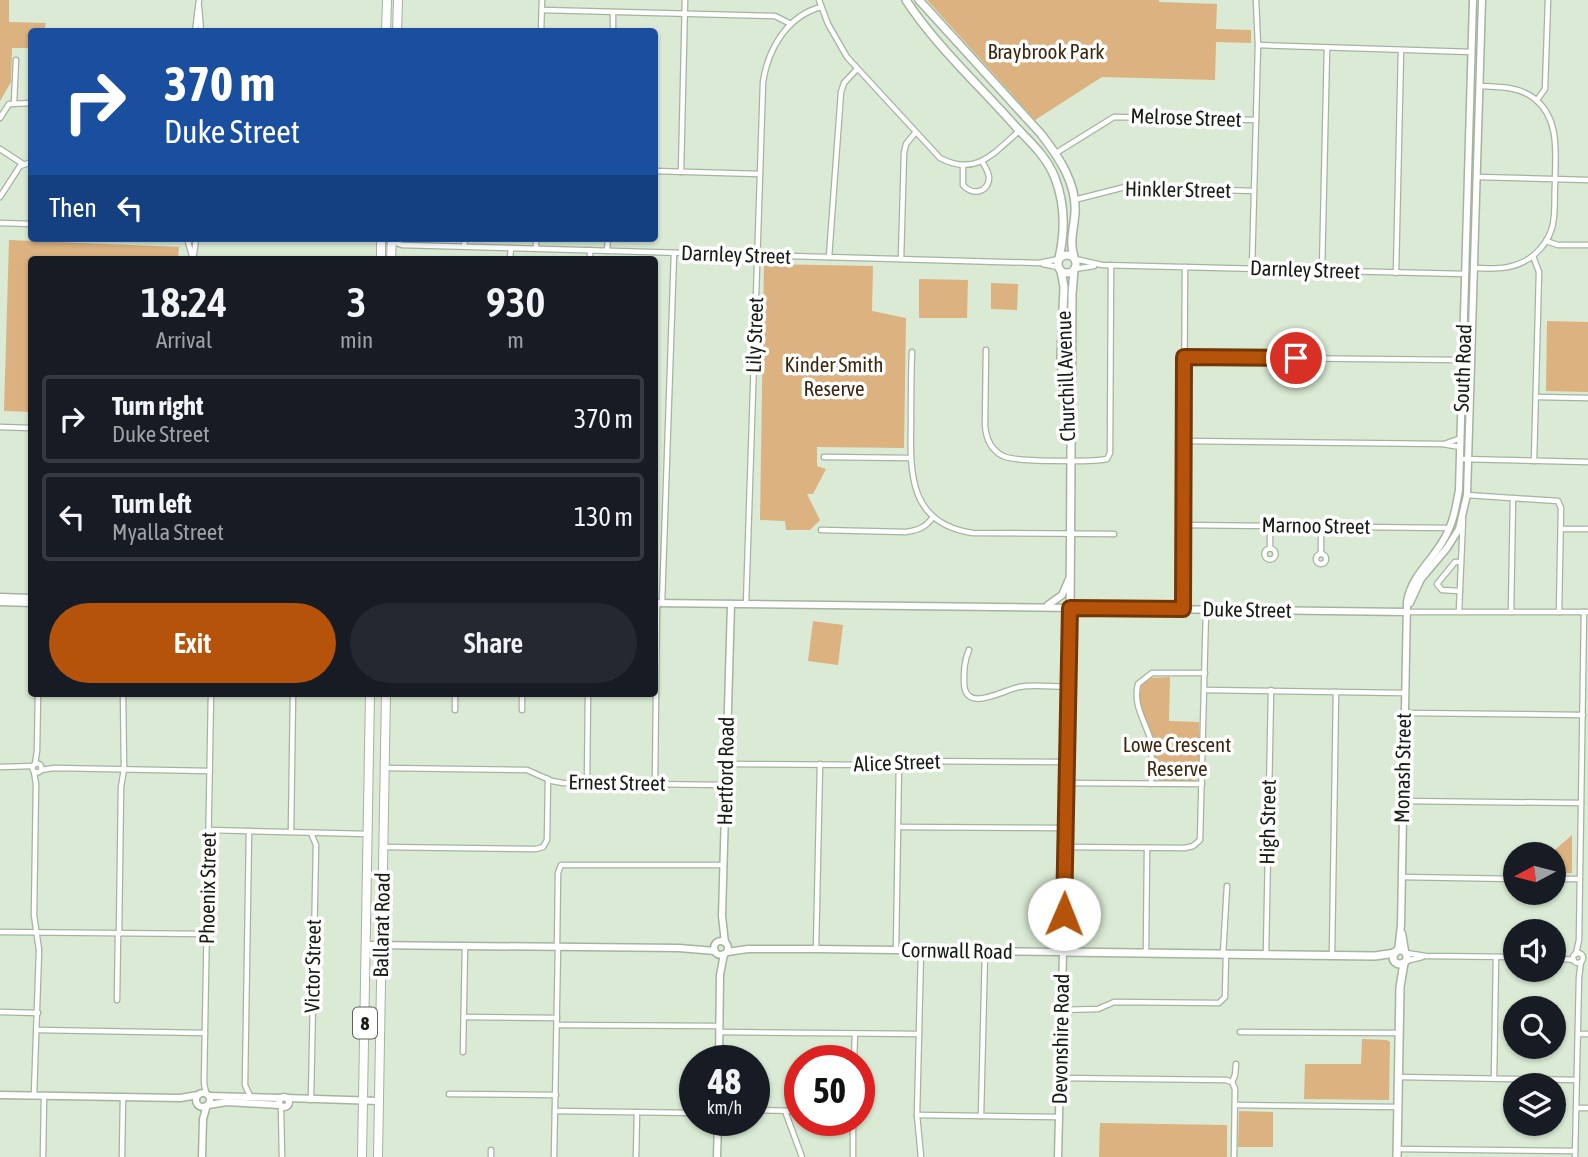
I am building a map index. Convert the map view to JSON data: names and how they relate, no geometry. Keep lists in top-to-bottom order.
{
  "streets": {
    "highway": ["Ballarat Road", "8"],
    "main road": [
      "Melrose Street",
      "Hinkler Street",
      "Churchill Avenue",
      "Monash Street",
      "Cornwall Road",
      "Devonshire Road"
    ],
    "street": [
      "Darnley Street",
      "Lily Street",
      "South Road",
      "Marnoo Street",
      "Duke Street",
      "Alice Street",
      "Hertford Road",
      "Ernest Street",
      "High Street",
      "Phoenix Street",
      "Victor Street"
    ]
  },
  "crossings": [
    ["Melrose Street", "Churchill Avenue"],
    ["Hinkler Street", "Churchill Avenue"],
    ["Darnley Street", "Lily Street"],
    ["Darnley Street", "South Road"],
    ["Darnley Street", "Churchill Avenue"],
    ["Lily Street", "Duke Street"],
    ["South Road", "Marnoo Street"],
    ["South Road", "Duke Street"],
    ["South Road", "Monash Street"],
    ["Churchill Avenue", "Devonshire Road"],
    ["Duke Street", "Monash Street"],
    ["Duke Street", "Hertford Road"],
    ["Duke Street", "Devonshire Road"],
    ["Alice Street", "Hertford Road"],
    ["Alice Street", "Devonshire Road"],
    ["Monash Street", "Cornwall Road"],
    ["Hertford Road", "Ernest Street"],
    ["Hertford Road", "Cornwall Road"],
    ["Ernest Street", "Ballarat Road"],
    ["High Street", "Cornwall Road"],
    ["Ballarat Road", "Cornwall Road"],
    ["Cornwall Road", "Devonshire Road"]
  ],
  "parks": ["Braybrook Park", "Kinder Smith Reserve", "Lowe Crescent Reserve"],
  "north": "left",
  "page": {
    "turn": ["370 m", "Duke Street"],
    "then": "Then",
    "eta": [
      "18:24",
      "Arrival",
      "3",
      "min",
      "930",
      "m"
    ],
    "list": [
      {
        "name": "Turn right",
        "note": "Duke Street",
        "value": "370 m"
      },
      {
        "name": "Turn left",
        "note": "Myalla Street",
        "value": "130 m"
      }
    ],
    "buttons": ["Exit", "Share"],
    "speed": "48 km/h",
    "limit": "50"
  }
}
